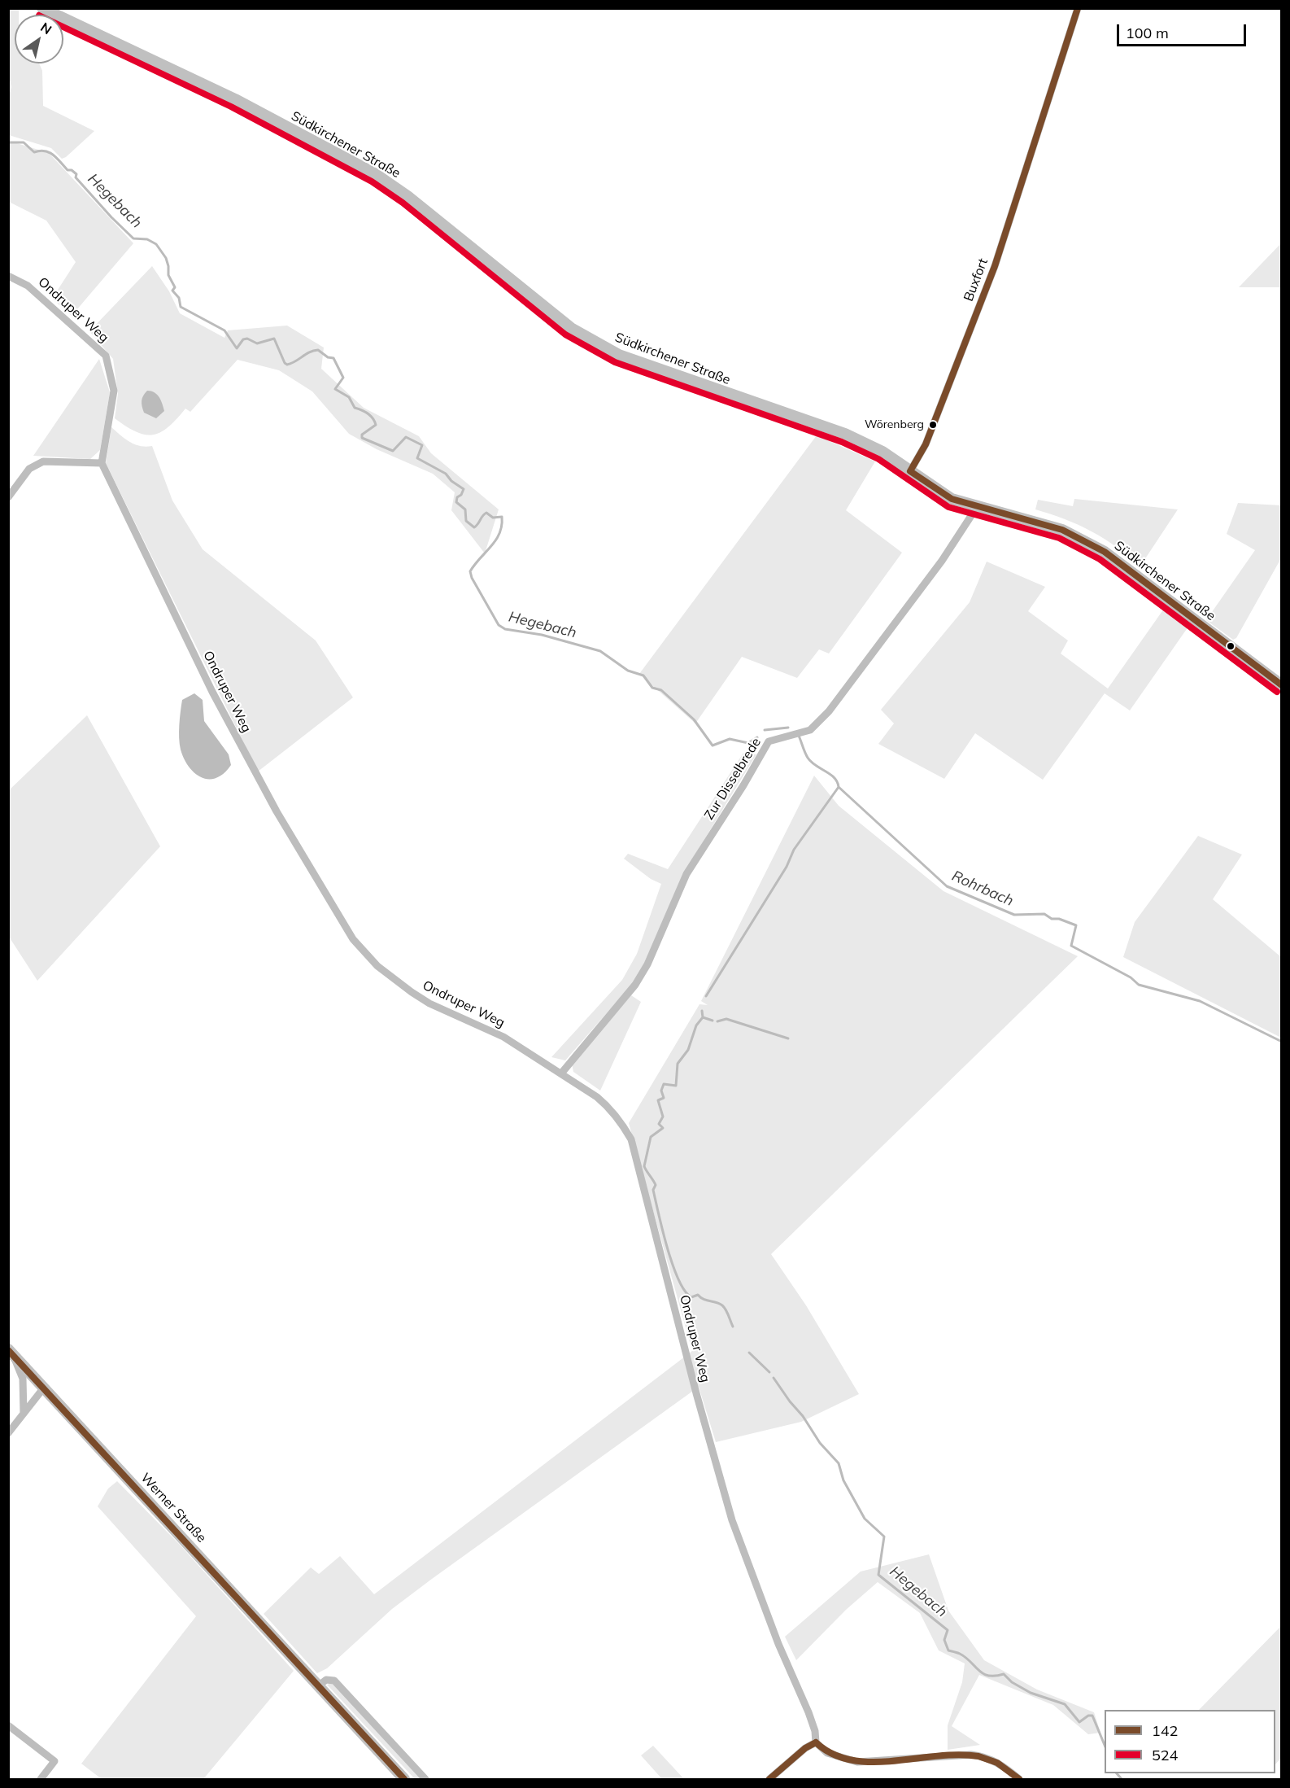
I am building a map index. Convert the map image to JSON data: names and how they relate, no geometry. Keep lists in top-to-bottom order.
{
  "streets": {
    "street": [
      "Südkirchener Straße",
      "Buxfort",
      "Ondruper Weg",
      "Zur Disselbrede",
      "Werner Straße"
    ]
  },
  "crossings": [
    ["Südkirchener Straße", "Buxfort"],
    ["Südkirchener Straße", "Zur Disselbrede"],
    ["Ondruper Weg", "Zur Disselbrede"]
  ],
  "water": ["Hegebach", "Rohrbach"],
  "places": ["Wörenberg"],
  "lines": ["transit line 142", "transit line 524"],
  "legend": ["142", "524"],
  "scale_bar": "100 m",
  "north": "top right"
}
